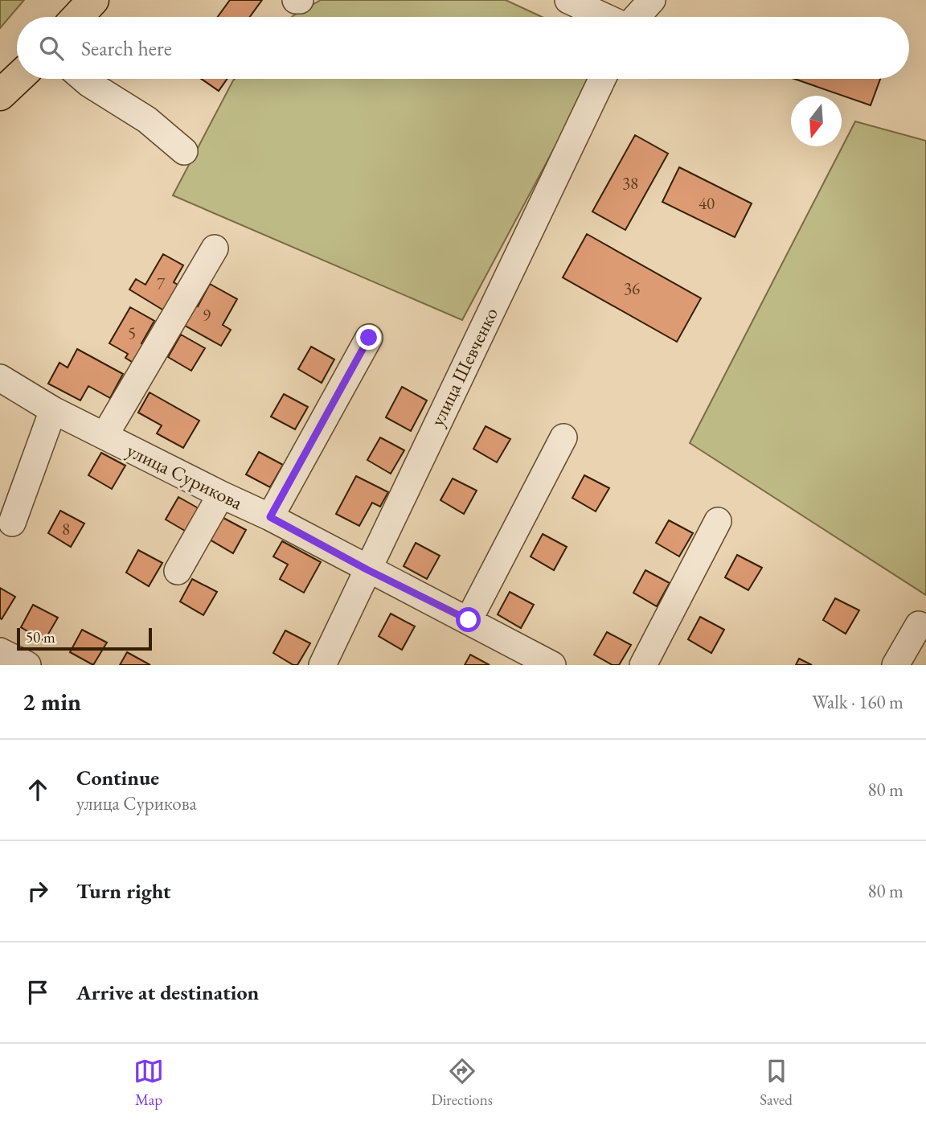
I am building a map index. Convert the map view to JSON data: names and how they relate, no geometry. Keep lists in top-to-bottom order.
{
  "streets": {
    "street": ["улица Шевченко", "улица Сурикова"]
  },
  "crossings": [
    ["улица Шевченко", "улица Сурикова"]
  ],
  "house_numbers": [
    "38",
    "40",
    "7",
    "36",
    "9",
    "5",
    "8"
  ],
  "scale_bar": "50 m",
  "north": "bottom",
  "page": {
    "search": "Search here",
    "scale": "50 m",
    "heading": ["2 min", "Walk · 160 m"],
    "list": [
      ["Continue", "улица Сурикова", "80 m"],
      ["Turn right", "80 m"],
      "Arrive at destination"
    ],
    "nav": ["Map", "Directions", "Saved"]
  }
}
